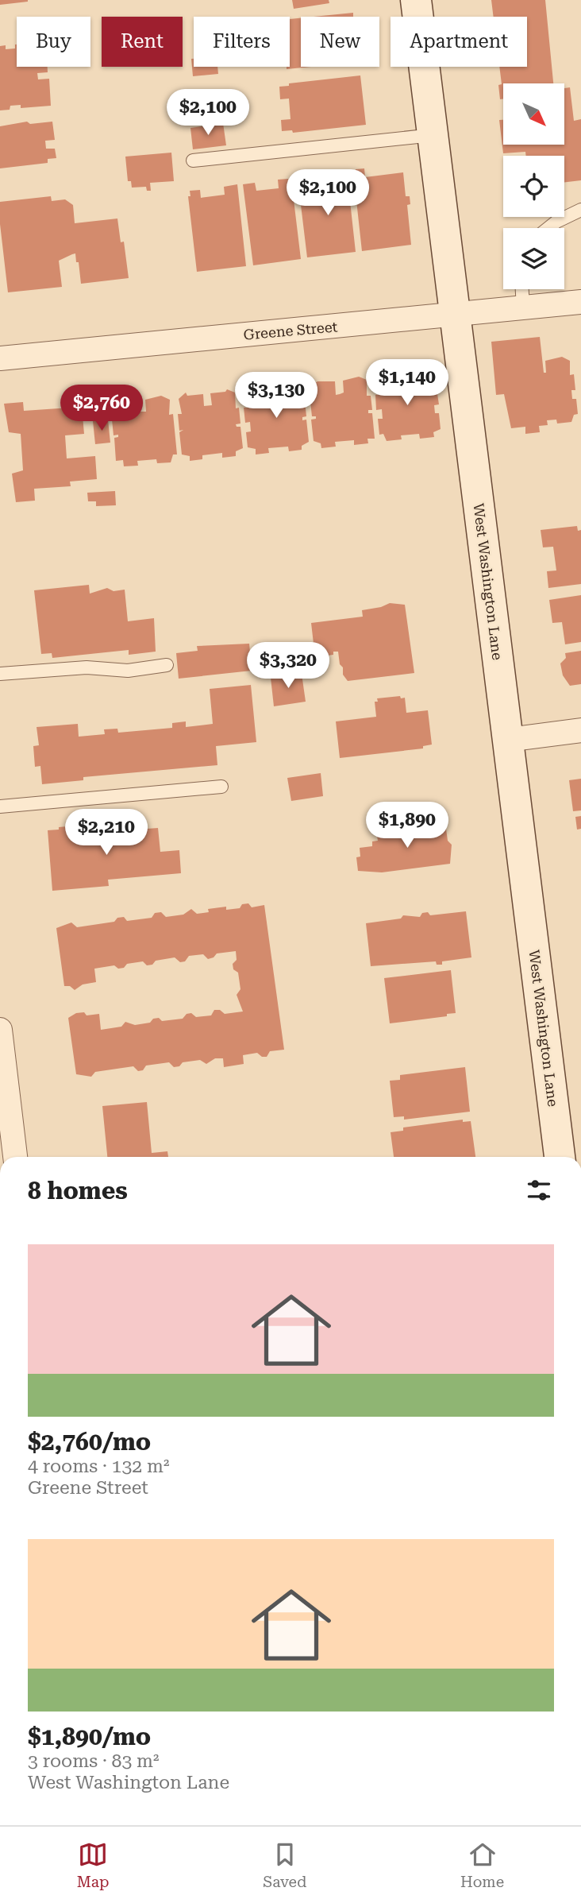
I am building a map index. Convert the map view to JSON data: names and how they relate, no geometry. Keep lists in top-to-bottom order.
{
  "streets": {
    "main road": ["West Washington Lane"],
    "street": ["Greene Street"]
  },
  "crossings": [
    ["Greene Street", "West Washington Lane"]
  ],
  "north": "bottom right",
  "page": {
    "chip": [
      "Buy",
      "Rent",
      "Filters",
      "New",
      "Apartment"
    ],
    "price": [
      "$2,100",
      "$2,100",
      "$1,140",
      "$3,130",
      "$2,760",
      "$3,320",
      "$1,890",
      "$2,210"
    ],
    "heading": "8 homes",
    "list": [
      {
        "name": "$2,760/mo",
        "note": "4 rooms · 132 m² · Greene Street"
      },
      {
        "name": "$1,890/mo",
        "note": "3 rooms · 83 m² · West Washington Lane"
      }
    ],
    "tabs": ["Map", "Saved", "Home"]
  }
}
